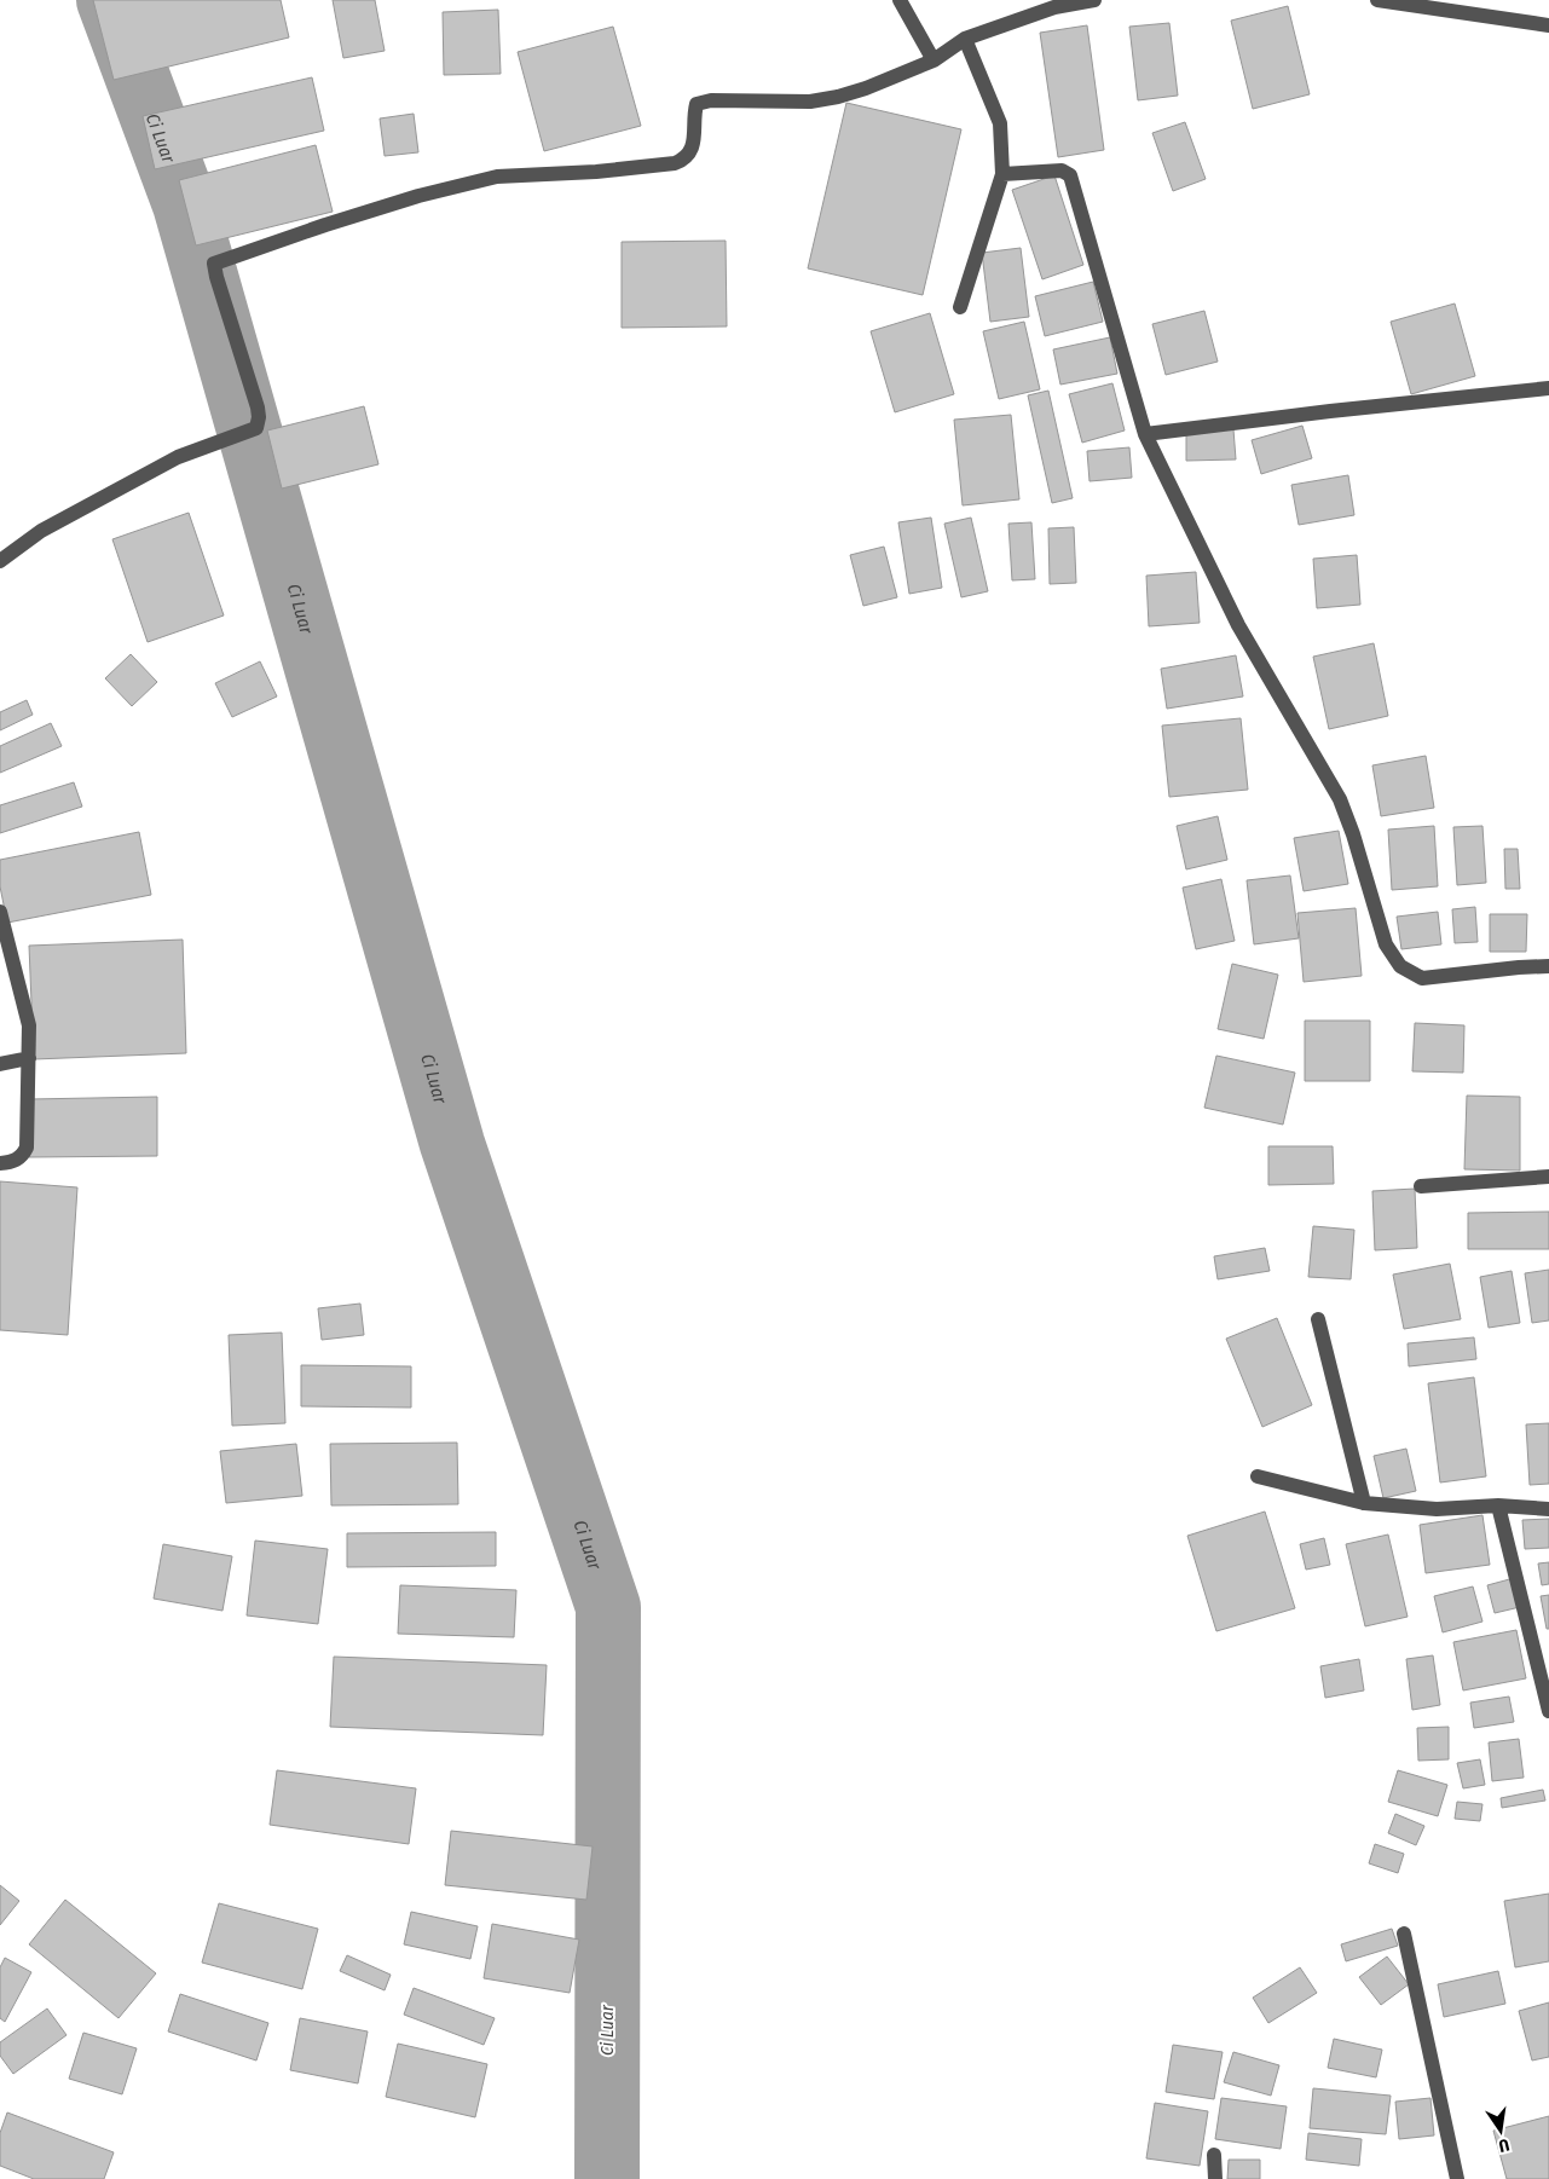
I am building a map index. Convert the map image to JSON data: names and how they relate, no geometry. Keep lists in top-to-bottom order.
{
  "water": ["Ci Luar"],
  "north": "bottom"
}
